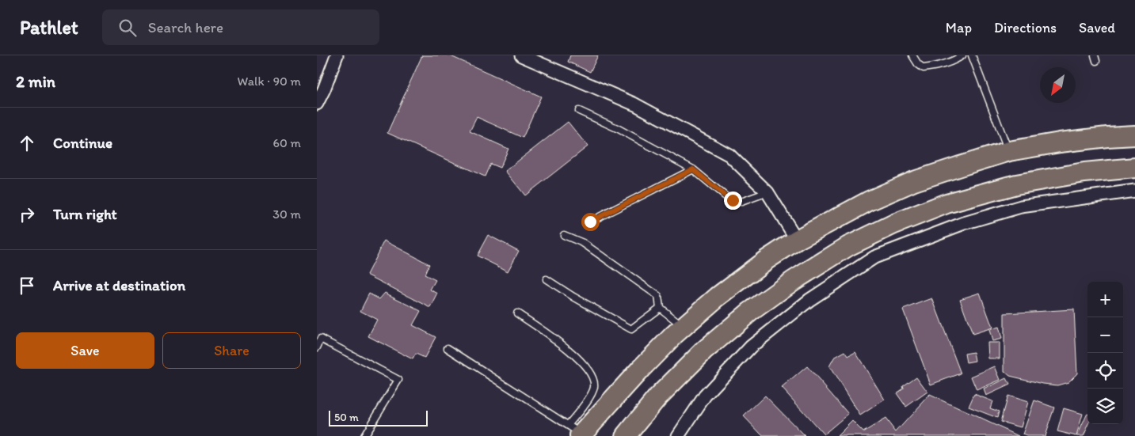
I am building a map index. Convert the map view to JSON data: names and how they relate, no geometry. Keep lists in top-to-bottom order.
{
  "scale_bar": "50 m",
  "north": "bottom left",
  "page": {
    "header": "Pathlet",
    "search": "Search here",
    "nav": ["Map", "Directions", "Saved"],
    "heading": ["2 min", "Walk · 90 m"],
    "list": [
      ["Continue", "60 m"],
      ["Turn right", "30 m"],
      "Arrive at destination"
    ],
    "map_buttons": ["+", "−"],
    "buttons": ["Save", "Share"],
    "scale": "50 m"
  }
}
